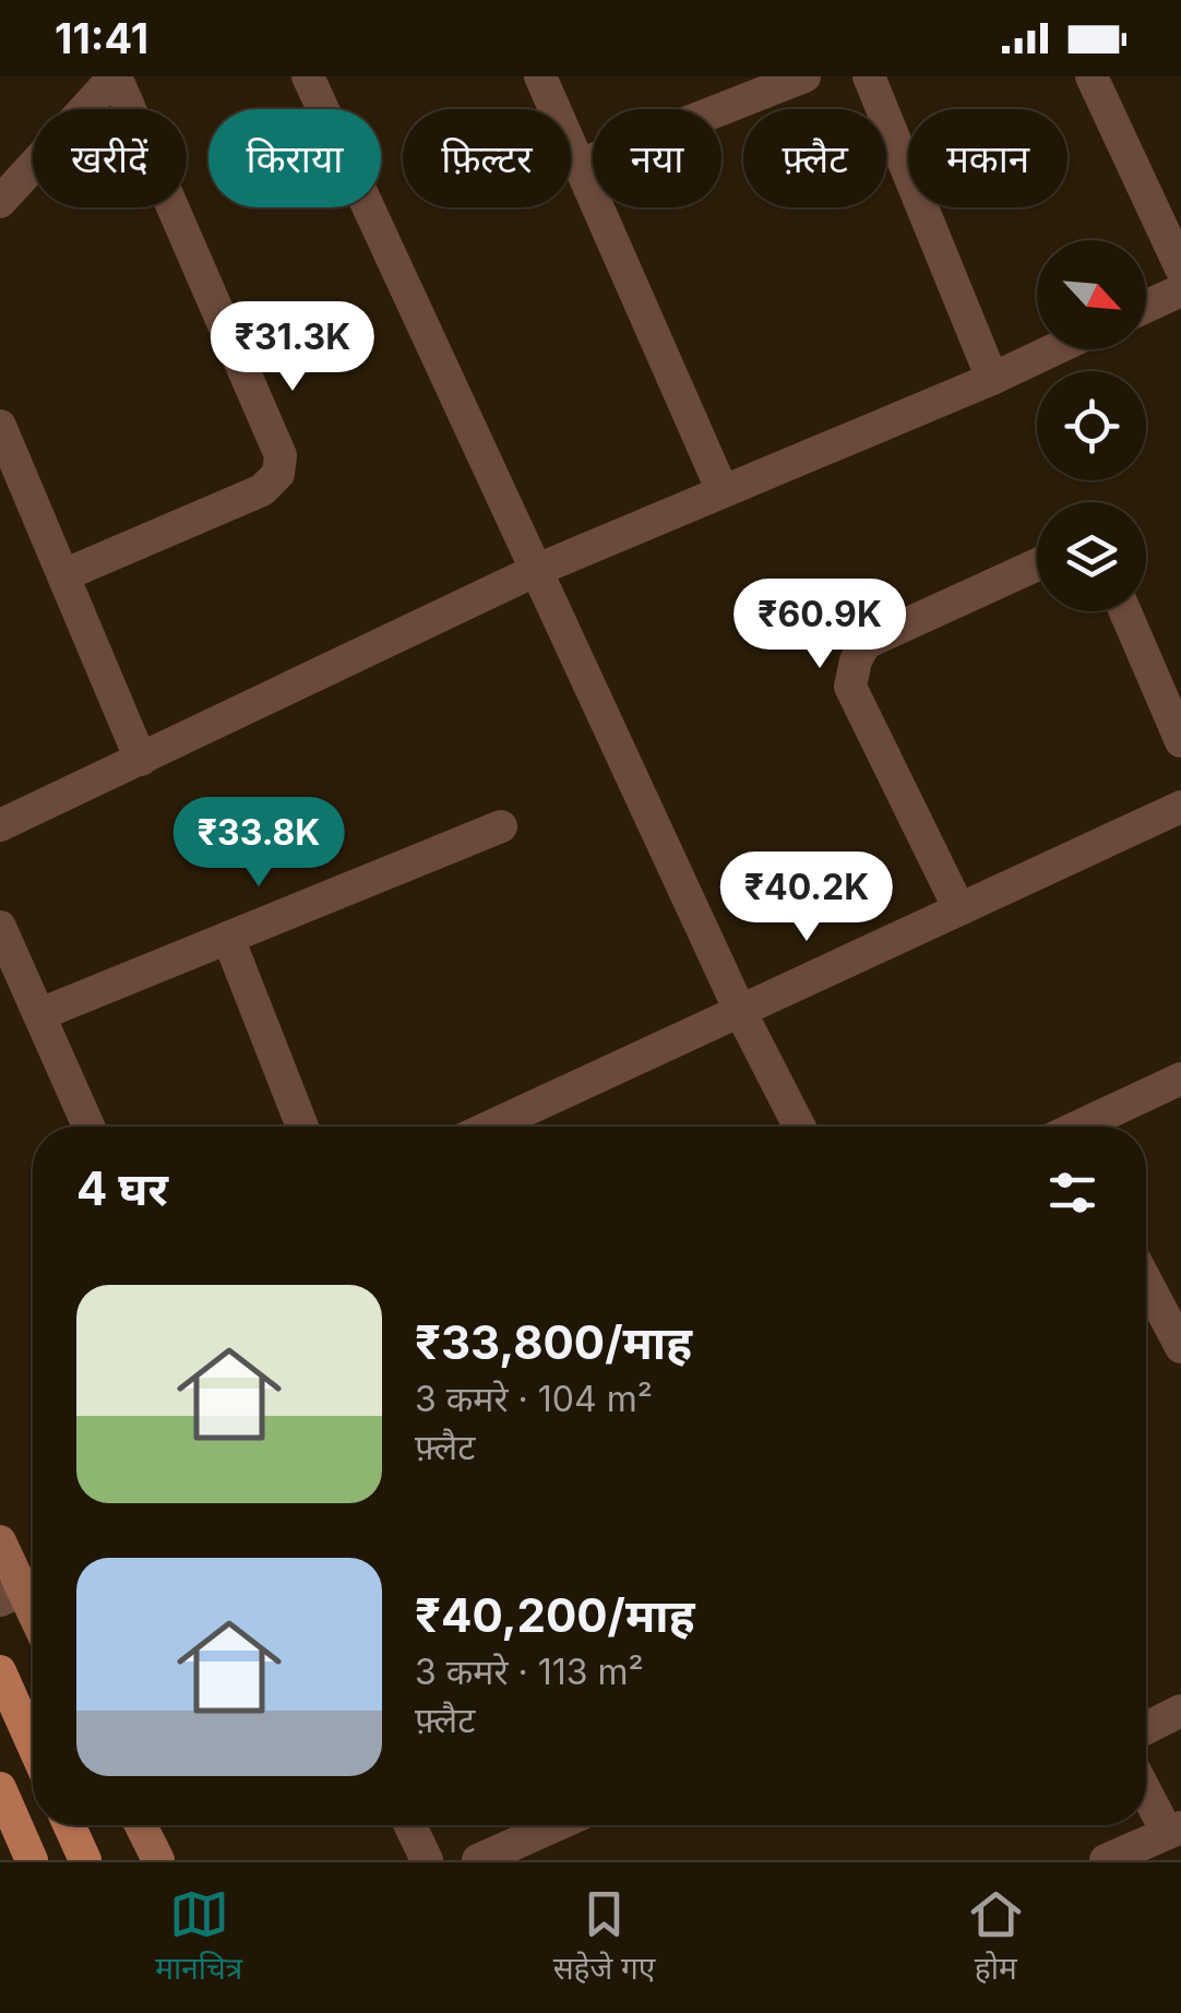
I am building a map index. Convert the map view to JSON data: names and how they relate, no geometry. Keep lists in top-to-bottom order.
{
  "north": "bottom right",
  "page": {
    "status": "11:41",
    "chip": [
      "खरीदें",
      "किराया",
      "फ़िल्टर",
      "नया",
      "फ़्लैट",
      "मकान"
    ],
    "price": [
      "₹31.3K",
      "₹60.9K",
      "₹33.8K",
      "₹40.2K"
    ],
    "heading": "4 घर",
    "list": [
      {
        "name": "₹33,800/माह",
        "note": "3 कमरे · 104 m² · फ़्लैट"
      },
      {
        "name": "₹40,200/माह",
        "note": "3 कमरे · 113 m² · फ़्लैट"
      }
    ],
    "tabs": ["मानचित्र", "सहेजे गए", "होम"]
  }
}
